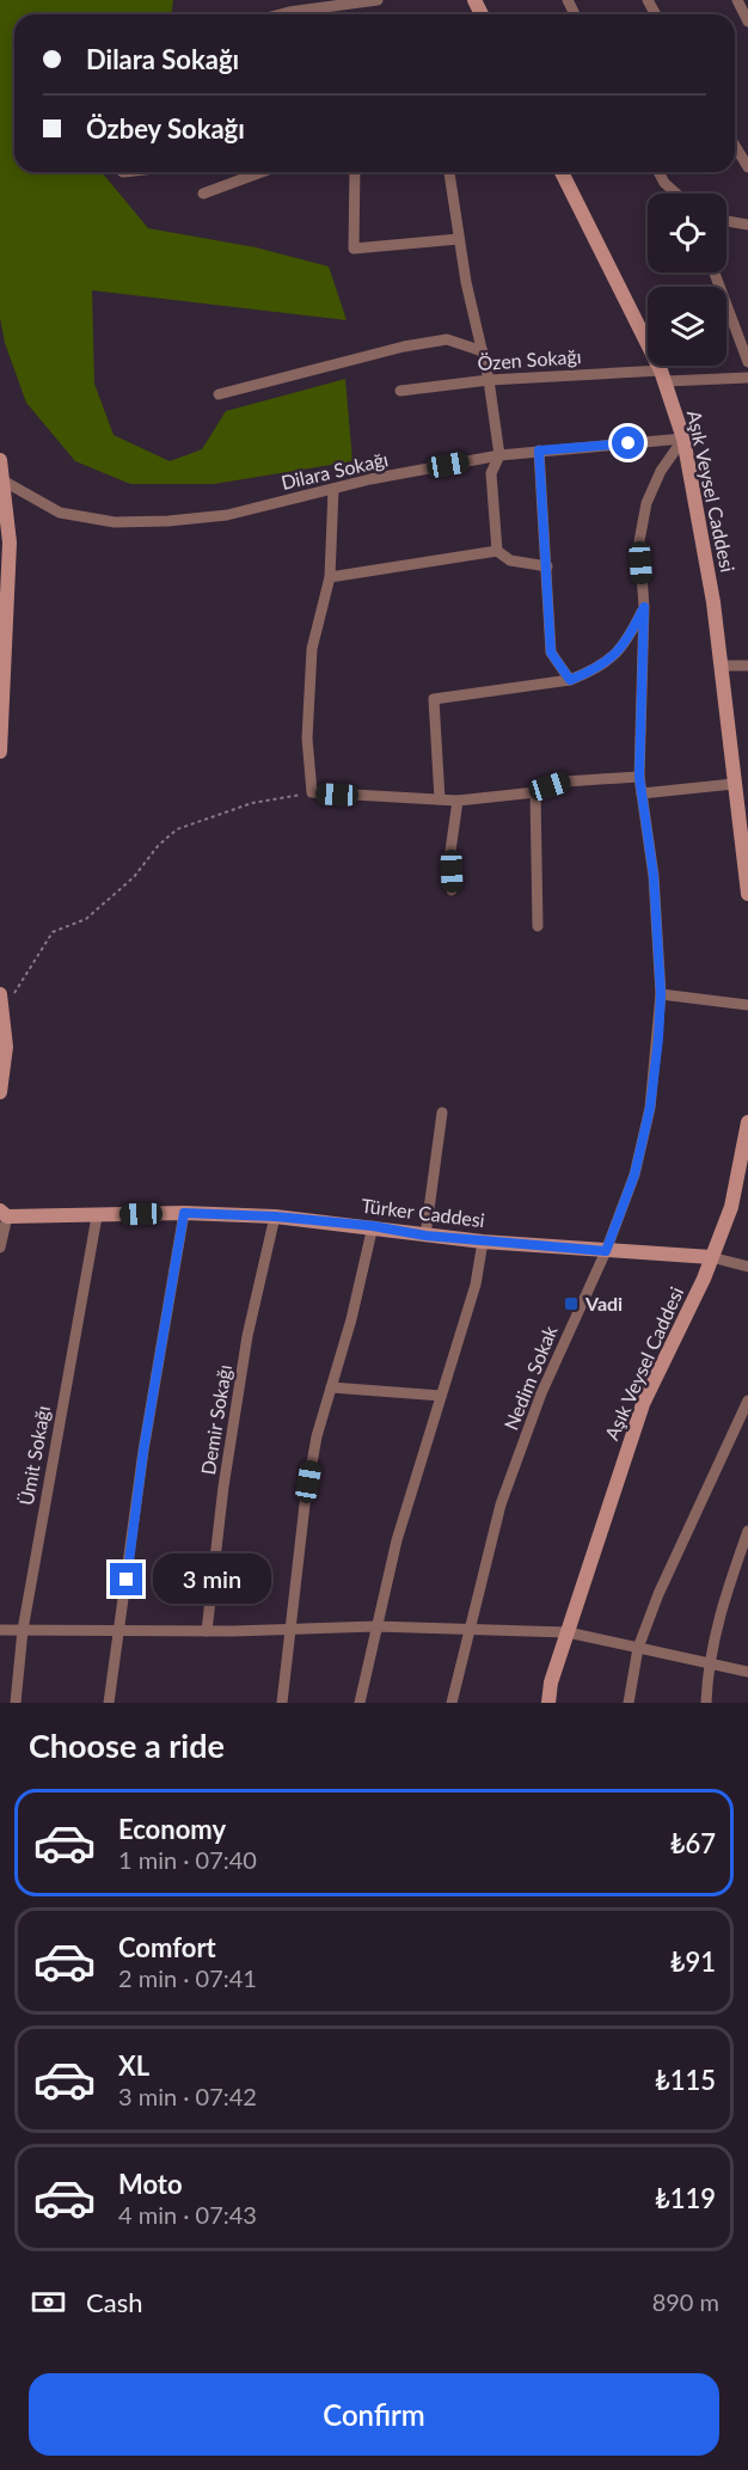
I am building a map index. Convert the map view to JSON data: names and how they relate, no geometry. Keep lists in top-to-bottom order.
{
  "streets": {
    "street": [
      "Özen Sokağı",
      "Dilara Sokağı",
      "Aşık Veysel Caddesi",
      "Türker Caddesi",
      "Nedim Sokak",
      "Demir Sokağı",
      "Ümit Sokağı"
    ]
  },
  "crossings": [
    ["Özen Sokağı", "Aşık Veysel Caddesi"],
    ["Dilara Sokağı", "Aşık Veysel Caddesi"],
    ["Dilara Sokağı", "Nedim Sokak"],
    ["Aşık Veysel Caddesi", "Türker Caddesi"],
    ["Aşık Veysel Caddesi", "Nedim Sokak"],
    ["Türker Caddesi", "Nedim Sokak"],
    ["Türker Caddesi", "Demir Sokağı"],
    ["Türker Caddesi", "Ümit Sokağı"]
  ],
  "places": {
    "transit": ["Vadi"]
  },
  "page": {
    "banner": ["Dilara Sokağı", "Özbey Sokağı"],
    "bubble": "3 min",
    "heading": "Choose a ride",
    "list": [
      {
        "name": "Economy",
        "note": "1 min · 07:40",
        "value": "₺67"
      },
      {
        "name": "Comfort",
        "note": "2 min · 07:41",
        "value": "₺91"
      },
      {
        "name": "XL",
        "note": "3 min · 07:42",
        "value": "₺115"
      },
      {
        "name": "Moto",
        "note": "4 min · 07:43",
        "value": "₺119"
      }
    ],
    "pay": ["Cash", "890 m"],
    "buttons": "Confirm"
  }
}
